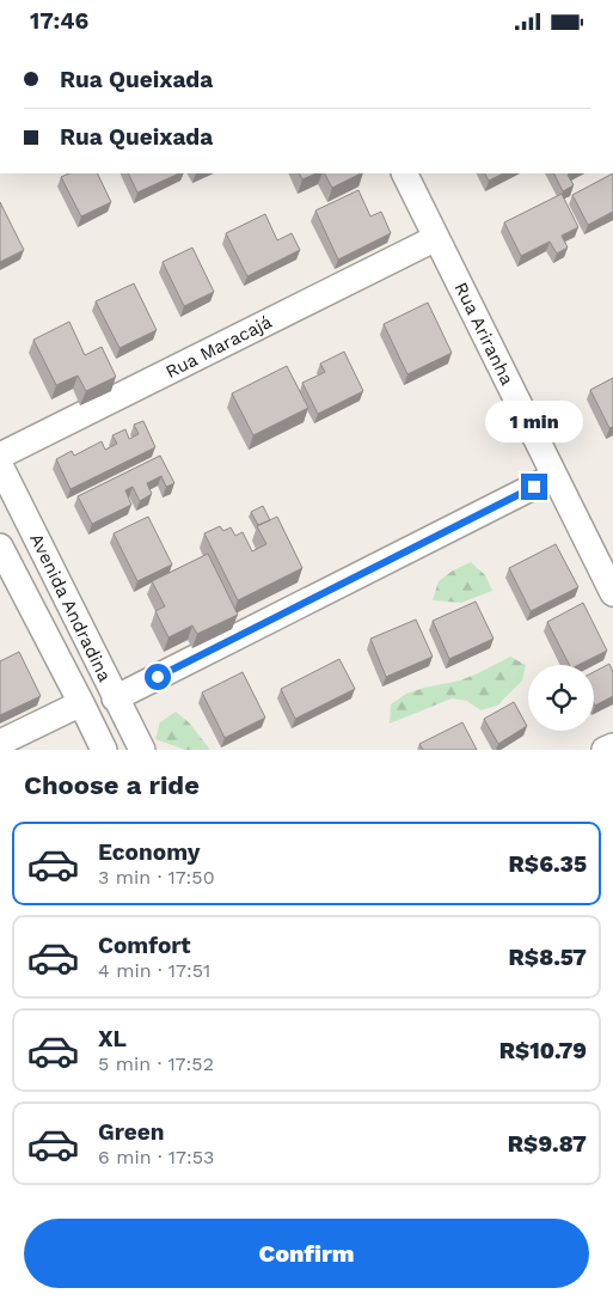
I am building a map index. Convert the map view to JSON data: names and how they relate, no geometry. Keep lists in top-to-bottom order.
{
  "streets": {
    "street": ["Rua Ariranha", "Rua Maracajá", "Avenida Andradina"]
  },
  "crossings": [
    ["Rua Ariranha", "Rua Maracajá"]
  ],
  "page": {
    "status": "17:46",
    "banner": ["Rua Queixada", "Rua Queixada"],
    "bubble": "1 min",
    "heading": "Choose a ride",
    "list": [
      {
        "name": "Economy",
        "note": "3 min · 17:50",
        "value": "R$6.35"
      },
      {
        "name": "Comfort",
        "note": "4 min · 17:51",
        "value": "R$8.57"
      },
      {
        "name": "XL",
        "note": "5 min · 17:52",
        "value": "R$10.79"
      },
      {
        "name": "Green",
        "note": "6 min · 17:53",
        "value": "R$9.87"
      }
    ],
    "buttons": "Confirm"
  }
}
